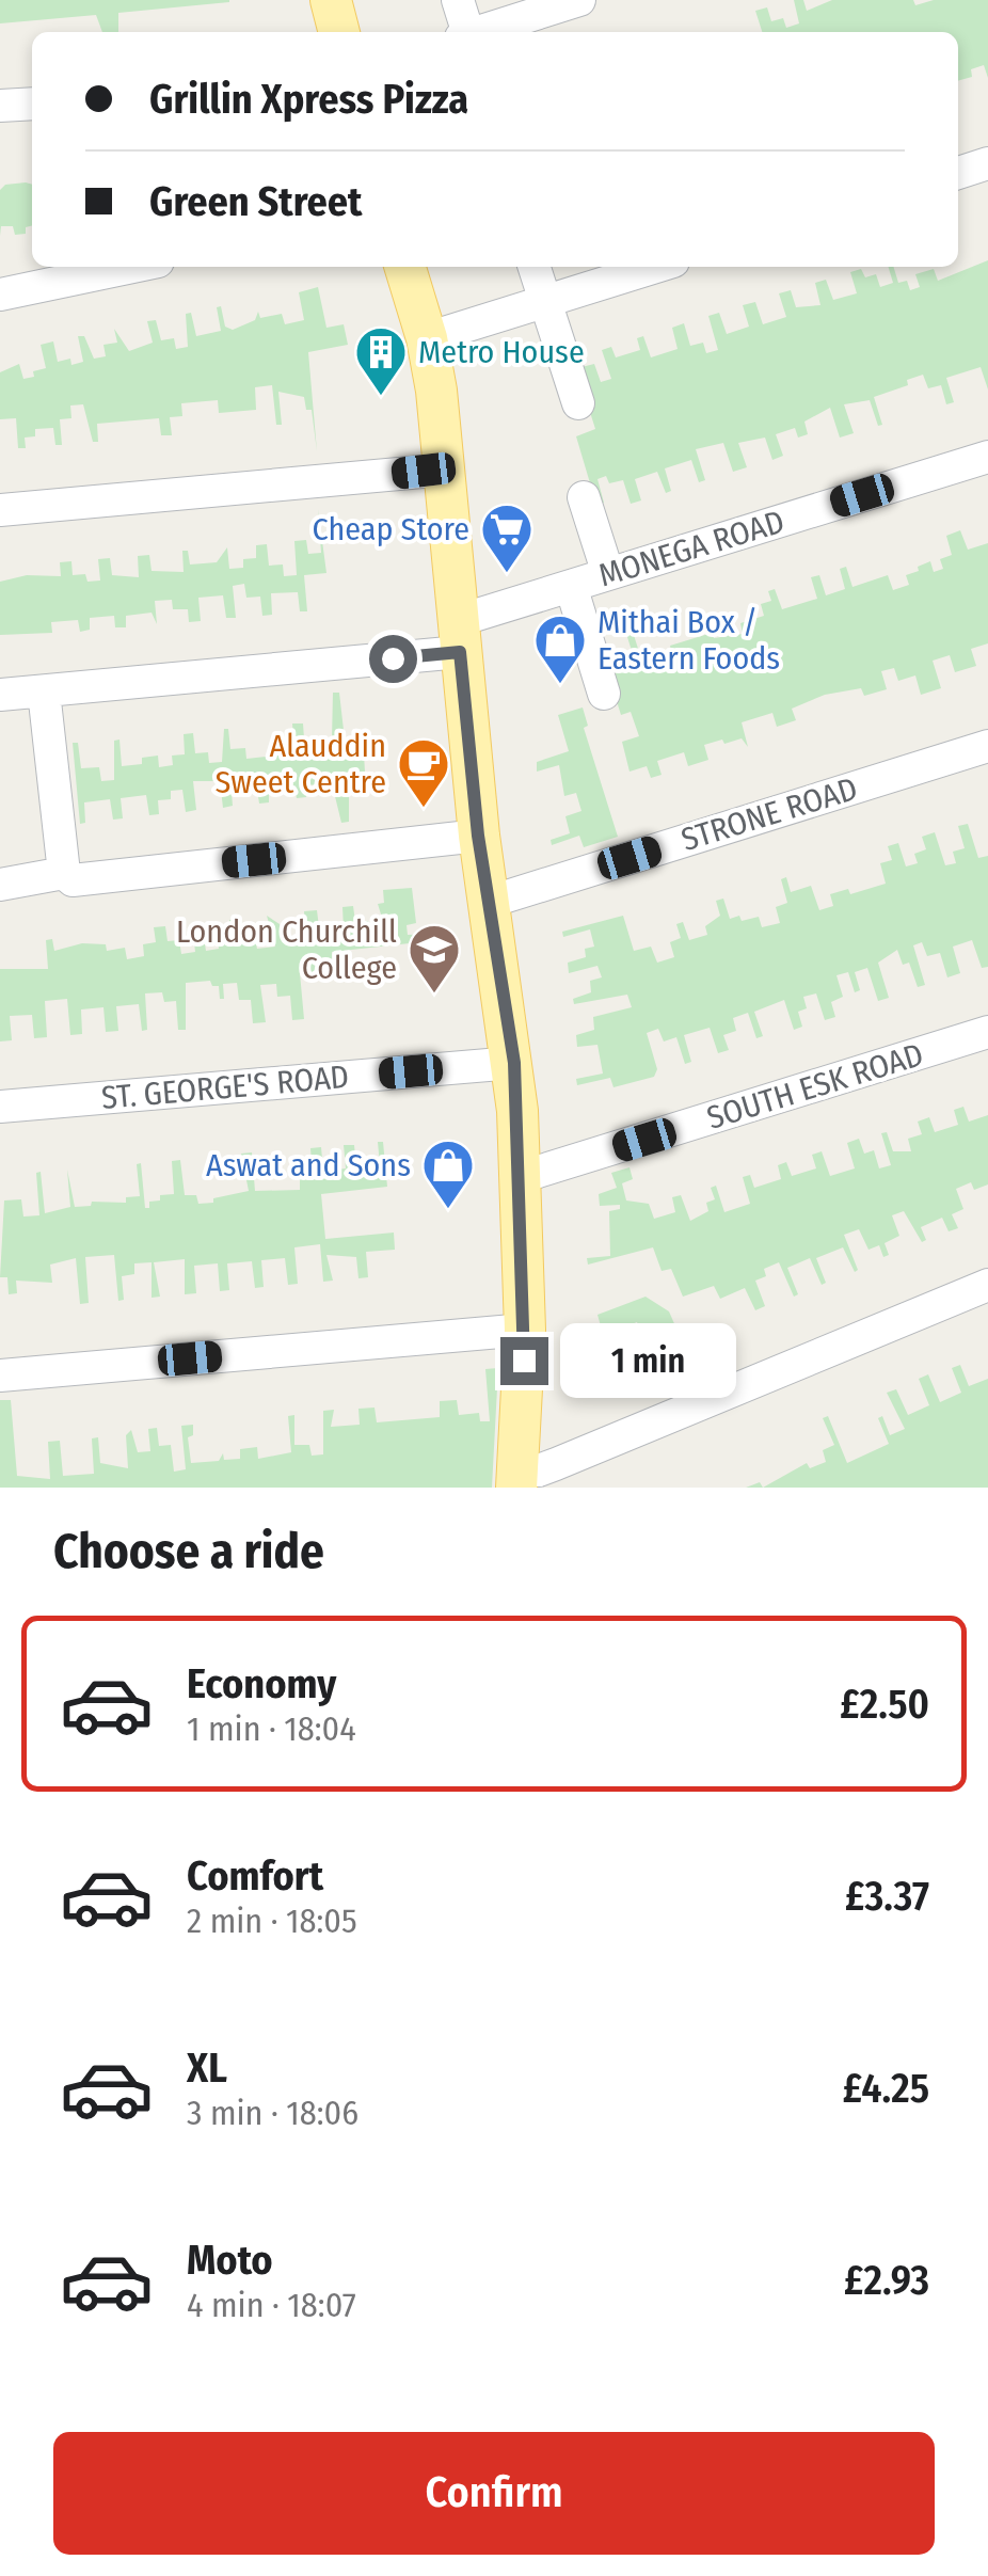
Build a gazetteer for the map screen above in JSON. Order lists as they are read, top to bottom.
{
  "streets": {
    "street": [
      "MONEGA ROAD",
      "STRONE ROAD",
      "SOUTH ESK ROAD",
      "ST. GEORGE'S ROAD"
    ]
  },
  "places": {
    "building": ["Metro House"],
    "supermarket": ["Cheap Store"],
    "shop": ["Mithai Box / Eastern Foods", "Aswat and Sons"],
    "cafe": ["Alauddin Sweet Centre"],
    "school or university": ["London Churchill College"]
  },
  "page": {
    "banner": ["Grillin Xpress Pizza", "Green Street"],
    "bubble": "1 min",
    "heading": "Choose a ride",
    "list": [
      {
        "name": "Economy",
        "note": "1 min · 18:04",
        "value": "£2.50"
      },
      {
        "name": "Comfort",
        "note": "2 min · 18:05",
        "value": "£3.37"
      },
      {
        "name": "XL",
        "note": "3 min · 18:06",
        "value": "£4.25"
      },
      {
        "name": "Moto",
        "note": "4 min · 18:07",
        "value": "£2.93"
      }
    ],
    "buttons": "Confirm"
  }
}
